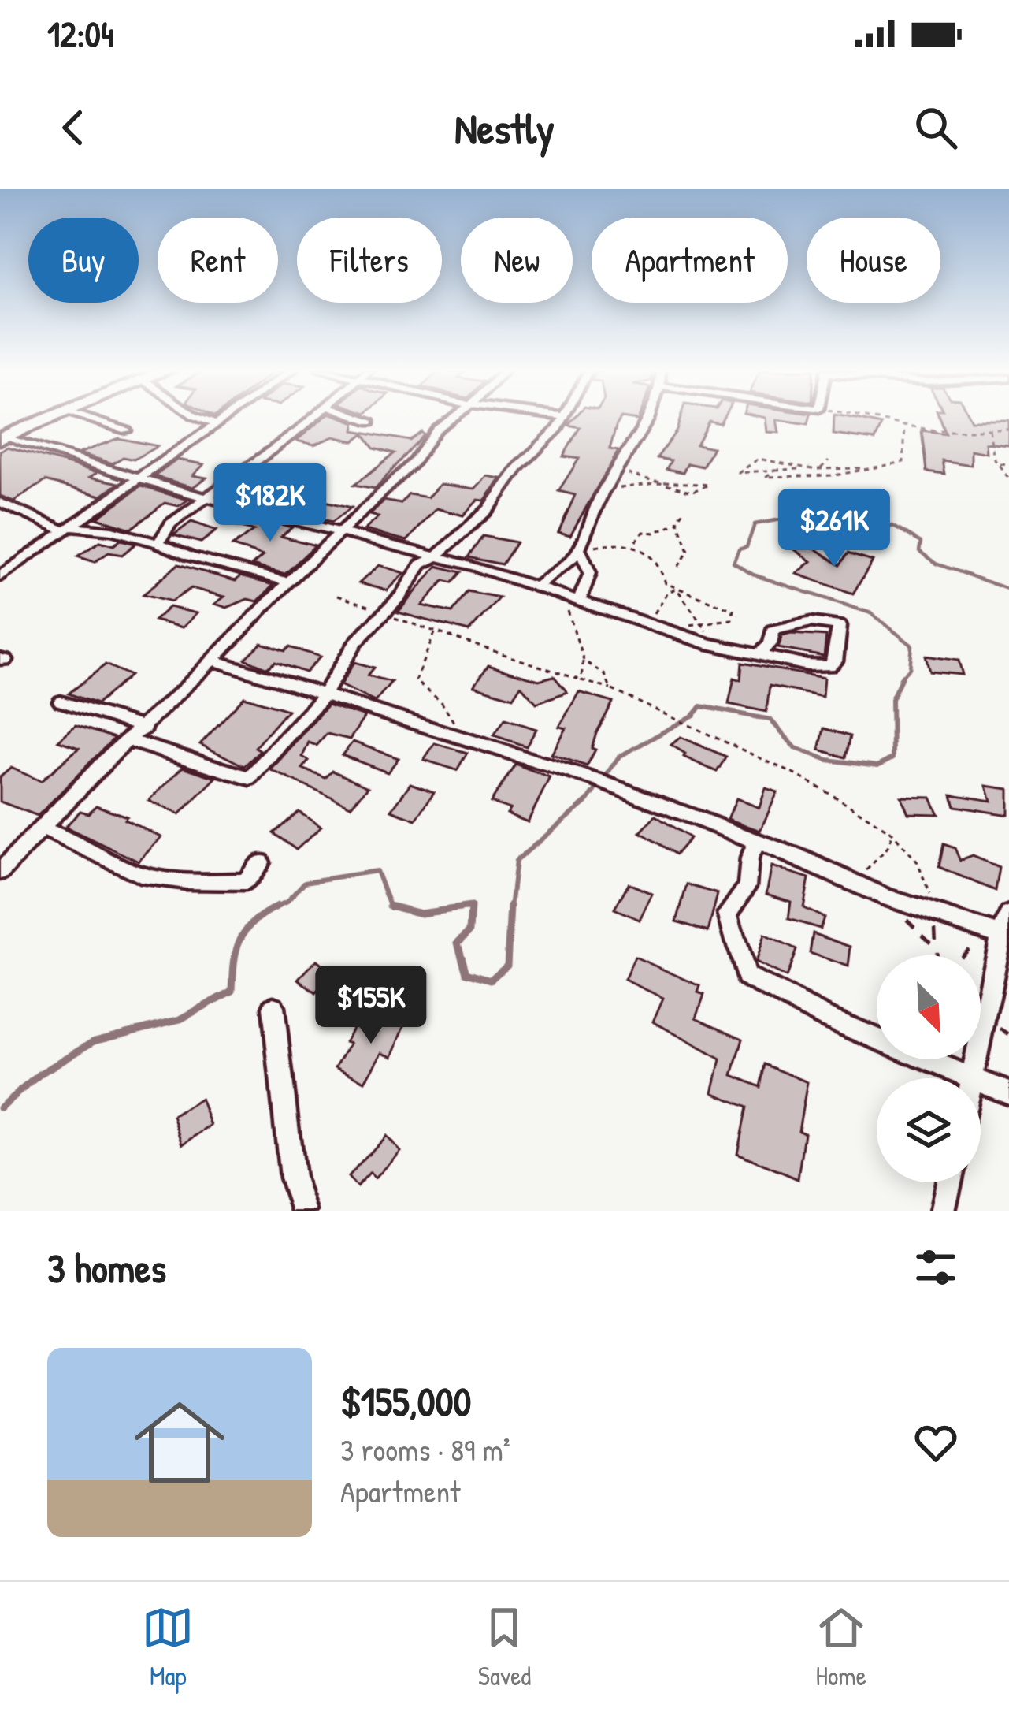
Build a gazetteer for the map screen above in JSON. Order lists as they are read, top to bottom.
{
  "north": "bottom right",
  "page": {
    "status": "12:04",
    "header": "Nestly",
    "chip": [
      "Buy",
      "Rent",
      "Filters",
      "New",
      "Apartment",
      "House"
    ],
    "price": ["$182K", "$261K", "$155K"],
    "heading": "3 homes",
    "list": [
      {
        "name": "$155,000",
        "note": "3 rooms · 89 m² · Apartment"
      }
    ],
    "tabs": ["Map", "Saved", "Home"]
  }
}
